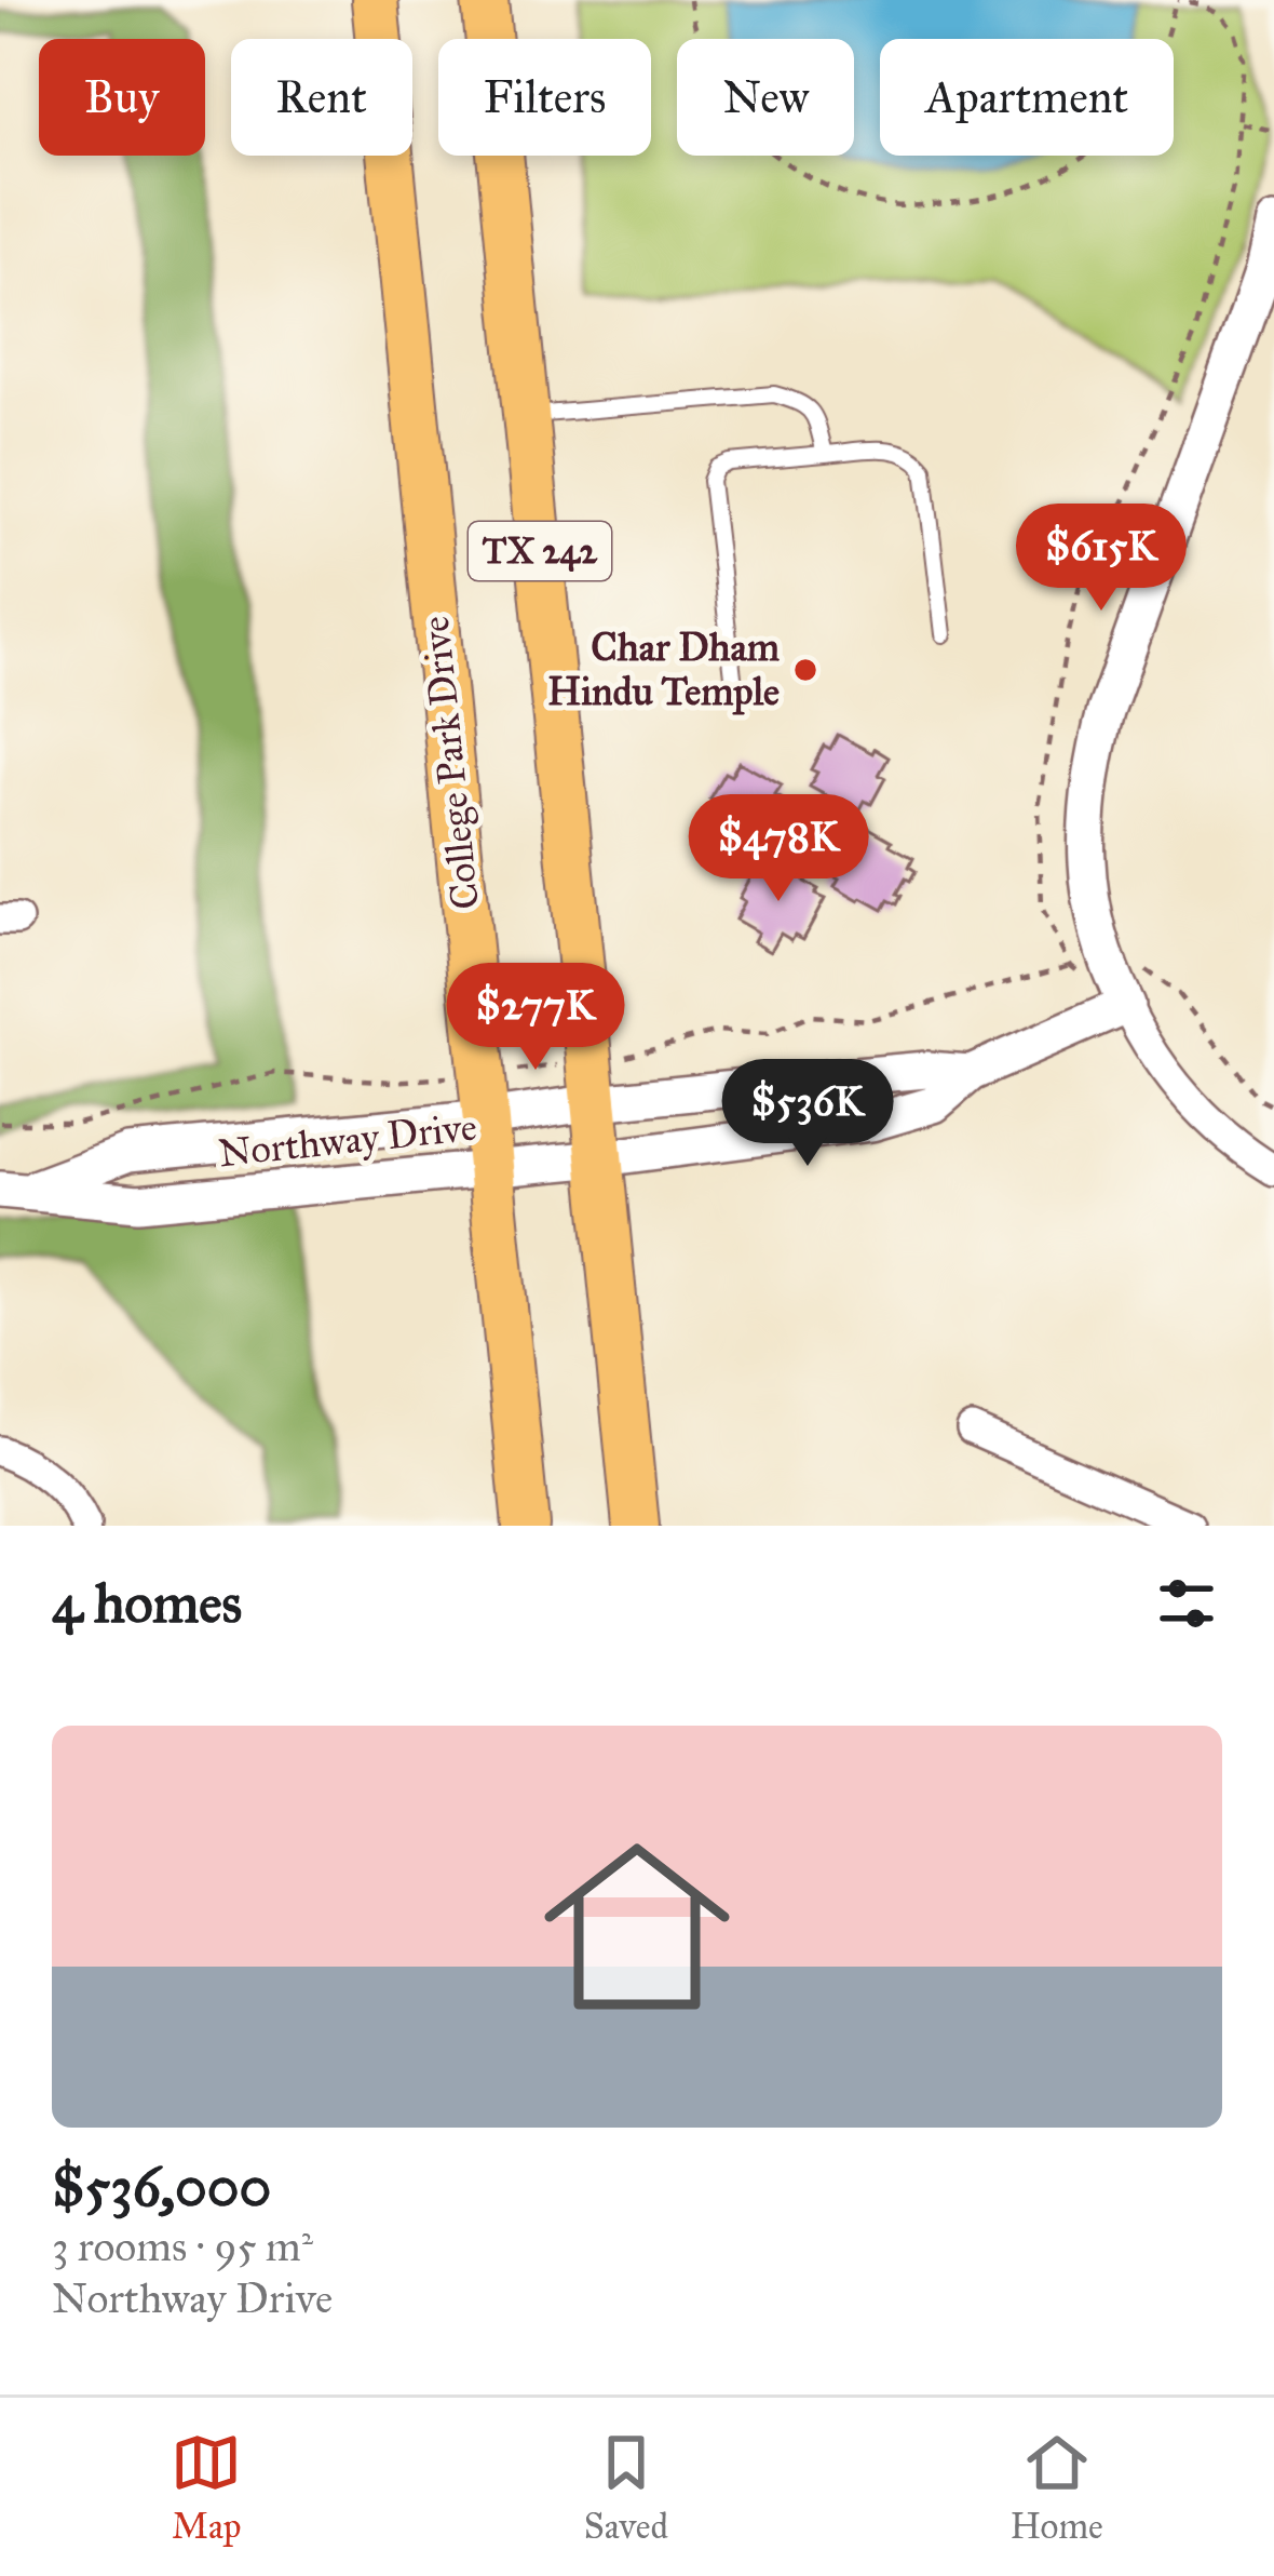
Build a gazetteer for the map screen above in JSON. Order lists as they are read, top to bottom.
{
  "streets": {
    "main road": ["TX 242", "College Park Drive"],
    "street": ["Northway Drive"]
  },
  "crossings": [
    ["TX 242", "Northway Drive"],
    ["College Park Drive", "Northway Drive"]
  ],
  "places": ["Char Dham Hindu Temple"],
  "page": {
    "chip": [
      "Buy",
      "Rent",
      "Filters",
      "New",
      "Apartment"
    ],
    "price": [
      "$615K",
      "$478K",
      "$277K",
      "$536K"
    ],
    "heading": "4 homes",
    "list": [
      {
        "name": "$536,000",
        "note": "3 rooms · 95 m² · Northway Drive"
      }
    ],
    "tabs": ["Map", "Saved", "Home"]
  }
}
